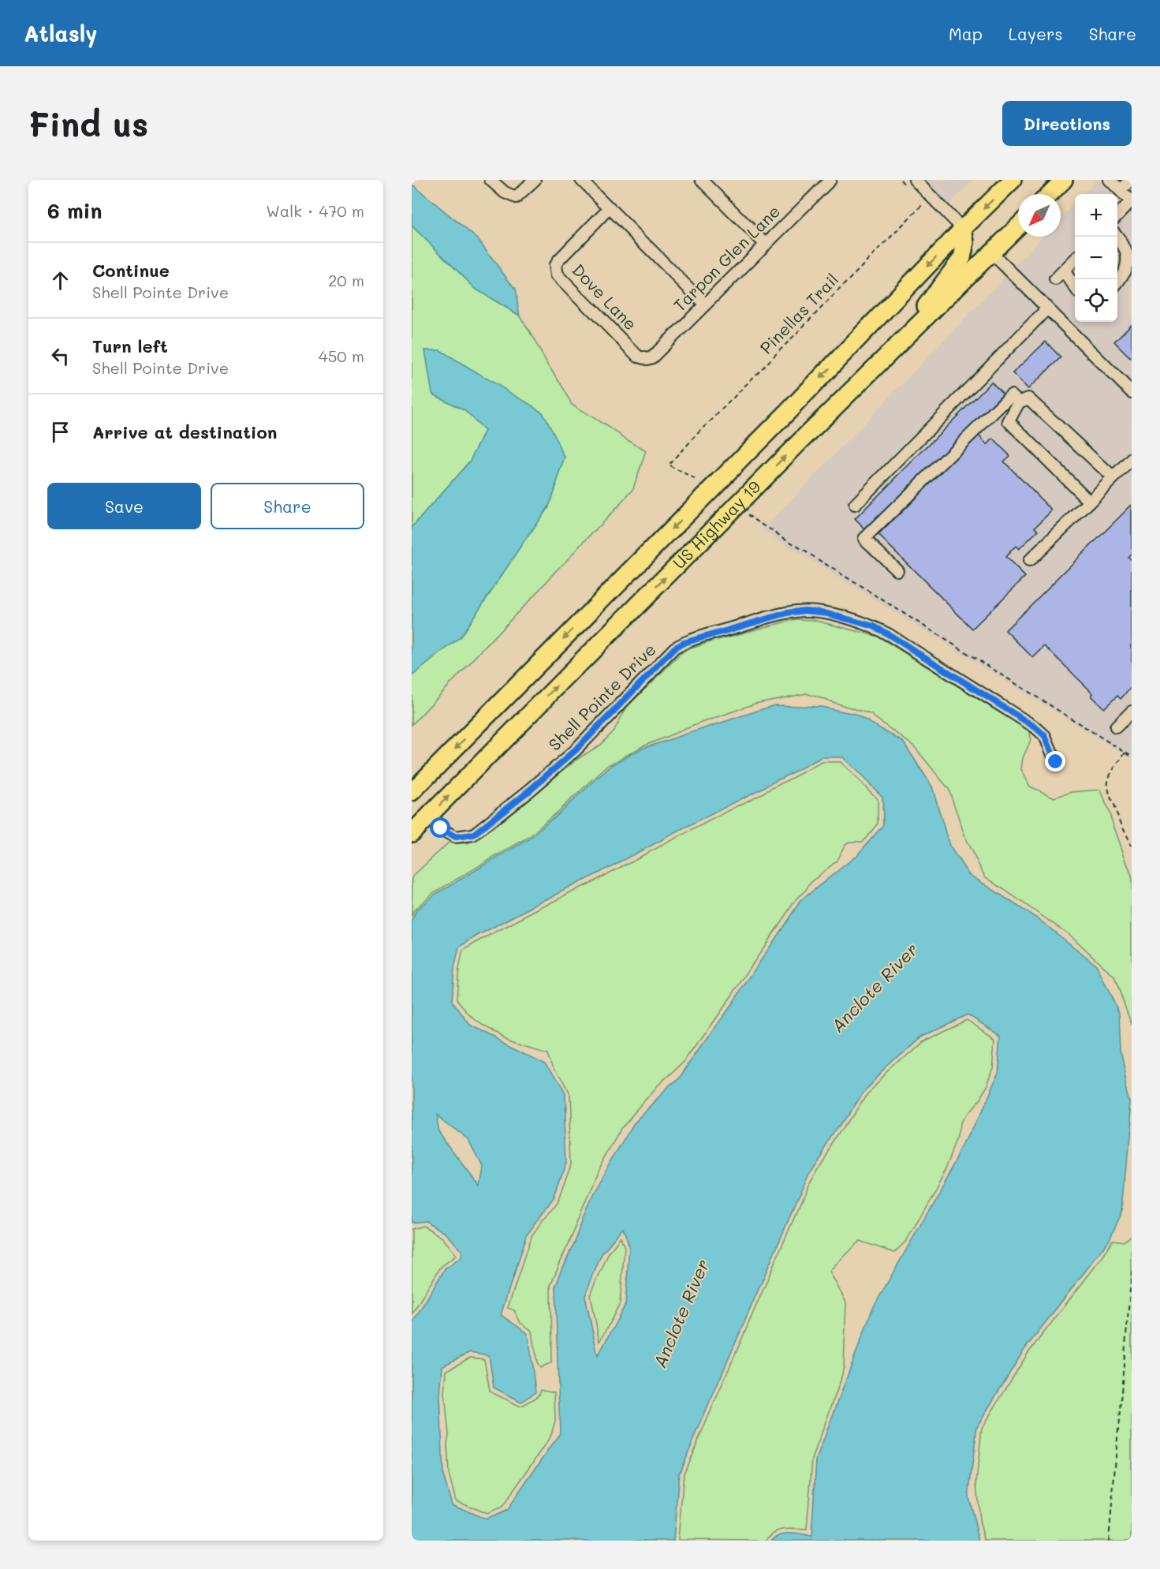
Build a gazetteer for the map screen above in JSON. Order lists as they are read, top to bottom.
{
  "streets": {
    "highway": ["US Highway 19"],
    "street": ["Tarpon Glen Lane", "Dove Lane", "Shell Pointe Drive"],
    "path": ["Pinellas Trail"]
  },
  "crossings": [
    ["Tarpon Glen Lane", "Dove Lane"],
    ["US Highway 19", "Shell Pointe Drive"]
  ],
  "water": ["Anclote River"],
  "north": "bottom left",
  "page": {
    "header": "Atlasly",
    "nav": ["Map", "Layers", "Share"],
    "buttons": [
      "Directions",
      ["Save", "Share"]
    ],
    "title": "Find us",
    "heading": ["6 min", "Walk · 470 m"],
    "map_buttons": ["+", "−"],
    "list": [
      ["Continue", "Shell Pointe Drive", "20 m"],
      ["Turn left", "Shell Pointe Drive", "450 m"],
      "Arrive at destination"
    ]
  }
}
